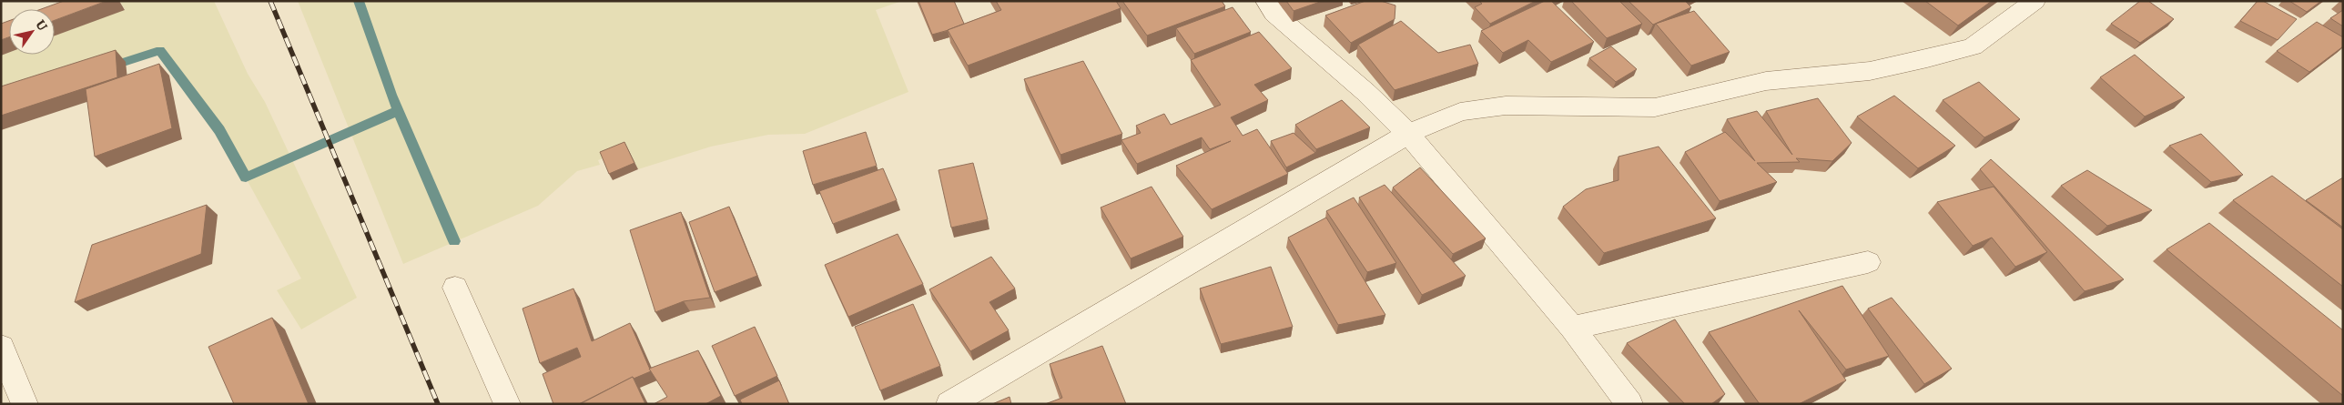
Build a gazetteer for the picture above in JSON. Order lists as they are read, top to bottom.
{
  "north": "top right"
}
